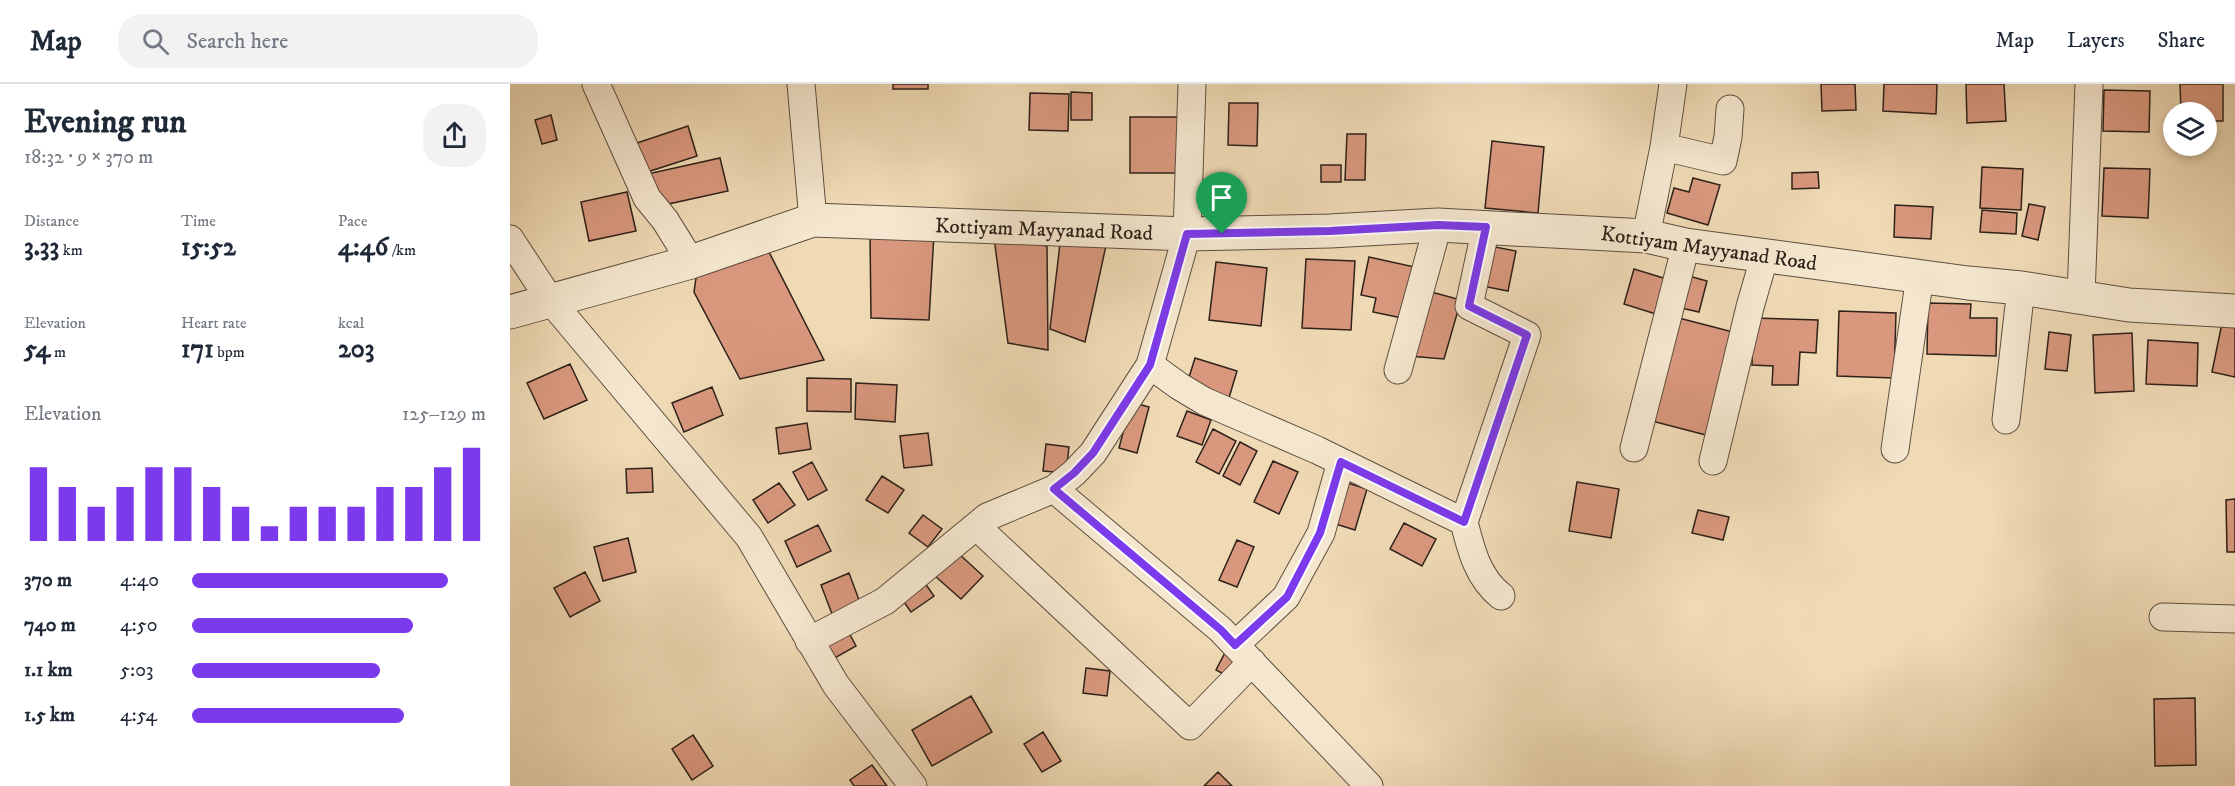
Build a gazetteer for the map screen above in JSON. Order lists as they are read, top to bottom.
{
  "streets": {
    "street": ["Kottiyam Mayyanad Road"]
  },
  "page": {
    "header": "Map",
    "search": "Search here",
    "nav": ["Map", "Layers", "Share"],
    "heading": ["Evening run", "18:32 · 9 × 370 m"],
    "stats": [
      ["Distance", "3.33 km"],
      ["Time", "15:52"],
      ["Pace", "4:46 /km"],
      ["Elevation", "54 m"],
      ["Heart rate", "171 bpm"],
      ["kcal", "203"]
    ],
    "chart": ["Elevation", "125–129 m"],
    "list": [
      {
        "name": "370 m",
        "note": "4:40"
      },
      {
        "name": "740 m",
        "note": "4:50"
      },
      {
        "name": "1.1 km",
        "note": "5:03"
      },
      {
        "name": "1.5 km",
        "note": "4:54"
      }
    ]
  }
}
